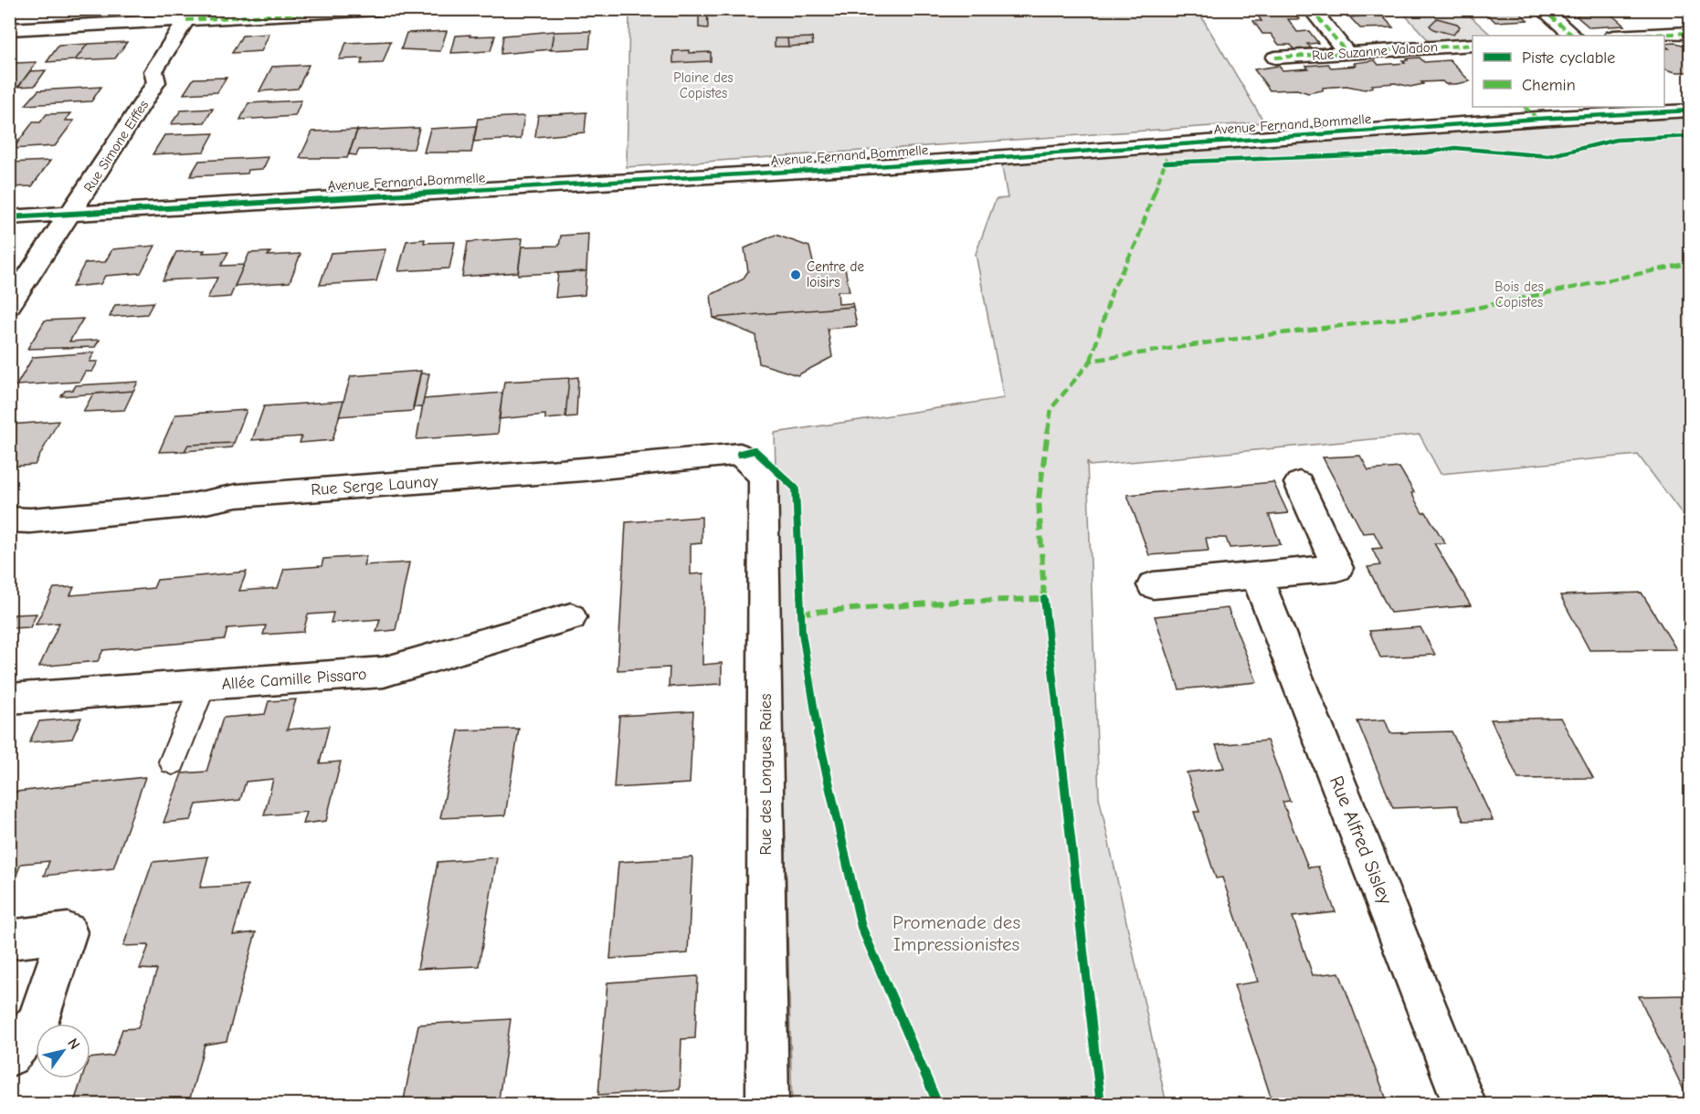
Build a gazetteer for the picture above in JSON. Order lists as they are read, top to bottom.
{
  "streets": {
    "street": [
      "Rue Suzanne Valadon",
      "Avenue Fernand Bommelle",
      "Rue Simone Eiffes",
      "Rue Serge Launay",
      "Allée Camille Pissaro",
      "Rue des Longues Raies",
      "Rue Alfred Sisley"
    ]
  },
  "crossings": [
    ["Avenue Fernand Bommelle", "Rue Simone Eiffes"],
    ["Rue Serge Launay", "Rue des Longues Raies"]
  ],
  "parks": ["Plaine des Copistes", "Bois des Copistes", "Promenade des Impressionistes"],
  "places": ["Centre de loisirs"],
  "legend": ["Piste cyclable", "Chemin"],
  "north": "top right"
}
